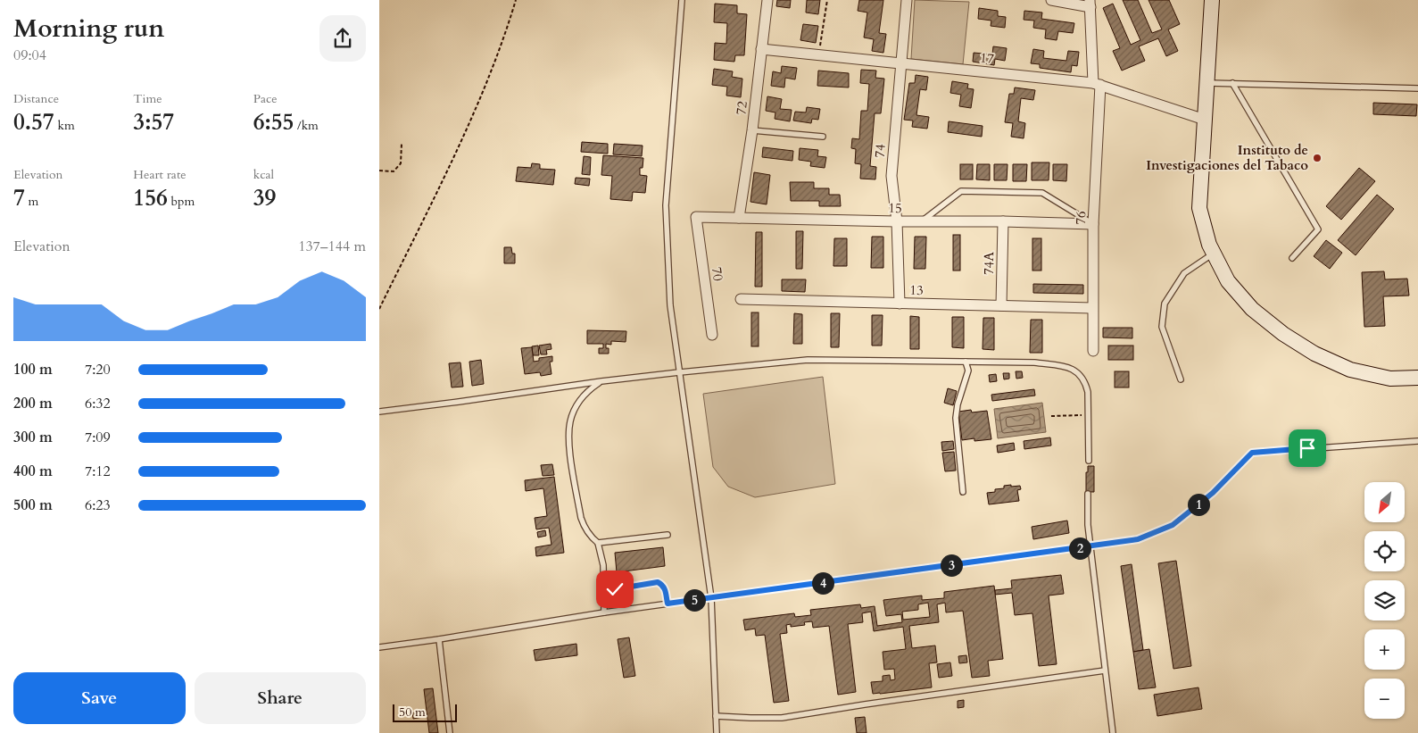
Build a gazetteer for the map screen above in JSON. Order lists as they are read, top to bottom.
{
  "streets": {
    "street": [
      "17",
      "72",
      "74",
      "15",
      "76",
      "74A",
      "70",
      "13"
    ]
  },
  "crossings": [
    ["17", "72"],
    ["17", "74"],
    ["17", "76"],
    ["72", "15"],
    ["74", "15"],
    ["74", "13"],
    ["15", "76"],
    ["15", "74A"],
    ["15", "70"],
    ["76", "13"],
    ["74A", "13"]
  ],
  "places": ["Instituto de Investigaciones del Tabaco"],
  "scale_bar": "50 m",
  "north": "bottom left",
  "page": {
    "heading": ["Morning run", "09:04"],
    "stats": [
      ["Distance", "0.57 km"],
      ["Time", "3:57"],
      ["Pace", "6:55 /km"],
      ["Elevation", "7 m"],
      ["Heart rate", "156 bpm"],
      ["kcal", "39"]
    ],
    "chart": ["Elevation", "137–144 m"],
    "list": [
      {
        "name": "100 m",
        "note": "7:20"
      },
      {
        "name": "200 m",
        "note": "6:32"
      },
      {
        "name": "300 m",
        "note": "7:09"
      },
      {
        "name": "400 m",
        "note": "7:12"
      },
      {
        "name": "500 m",
        "note": "6:23"
      }
    ],
    "map_buttons": ["+", "−"],
    "pins": [
      "1",
      "2",
      "3",
      "4",
      "5"
    ],
    "buttons": ["Save", "Share"],
    "scale": "50 m"
  }
}
